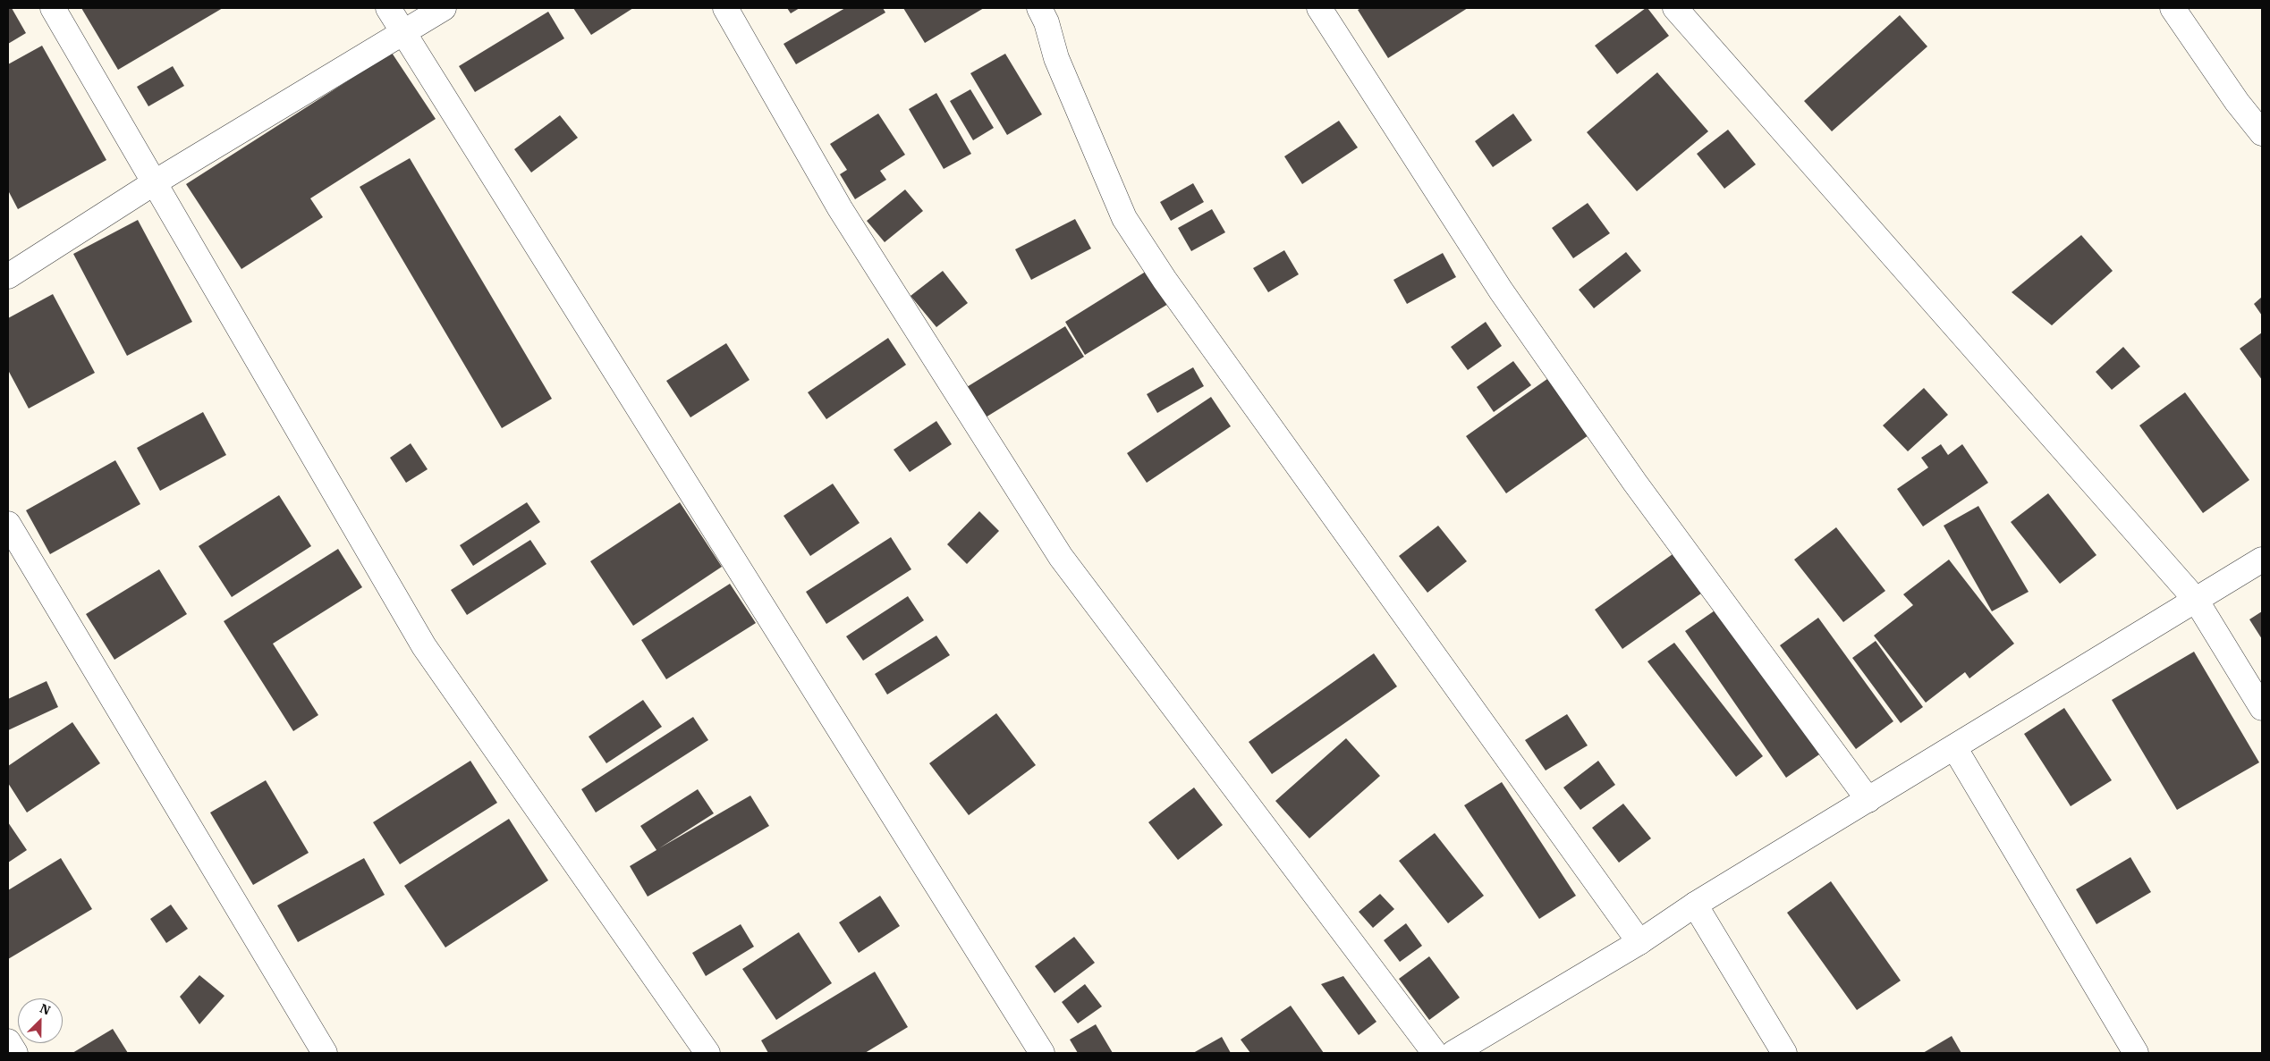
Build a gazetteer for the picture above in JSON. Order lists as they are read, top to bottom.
{
  "north": "top right"
}
